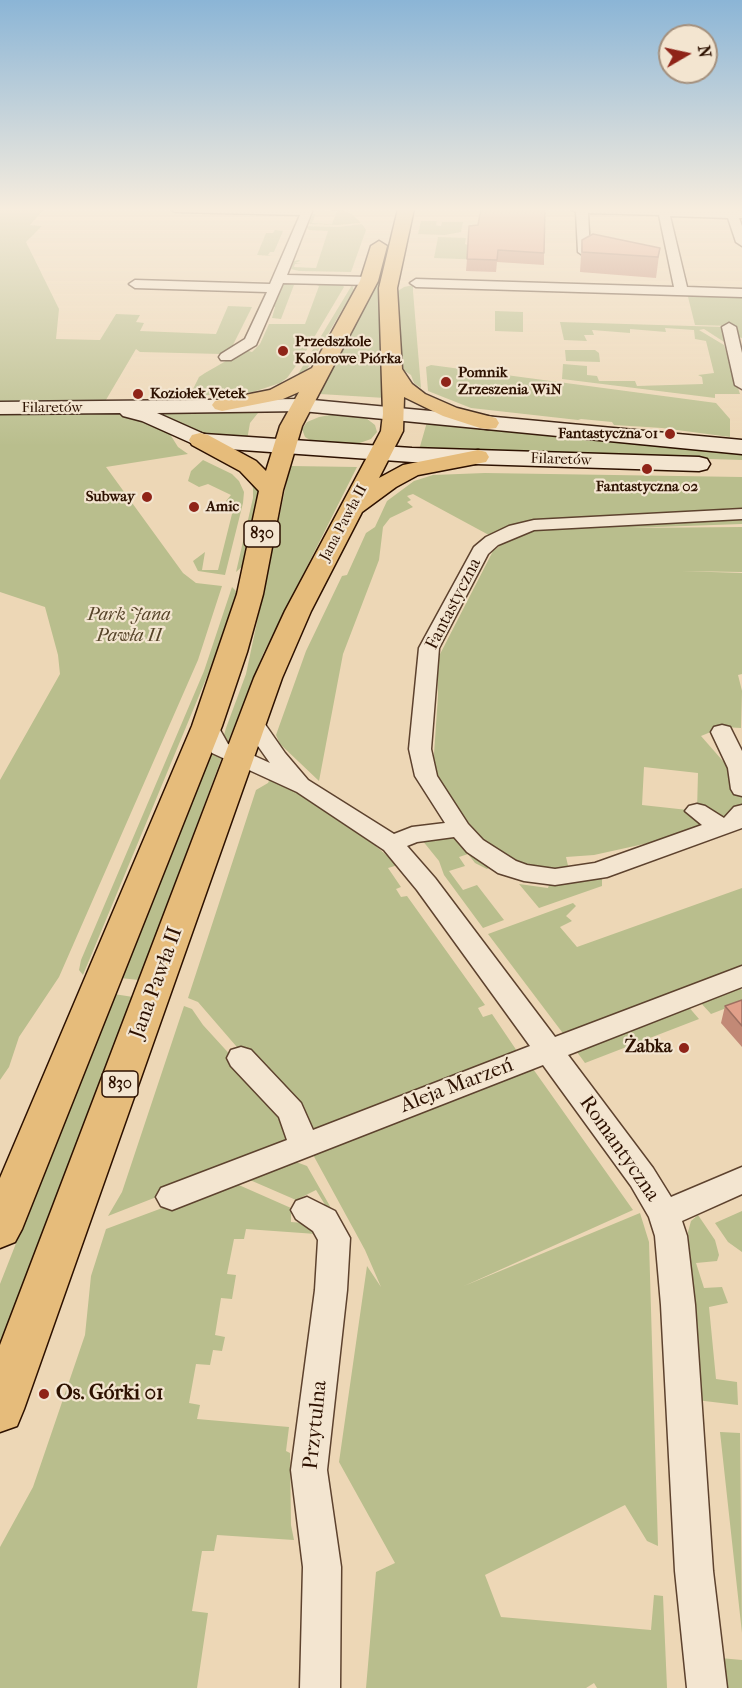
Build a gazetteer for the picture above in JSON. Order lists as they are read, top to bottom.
{
  "streets": {
    "main road": ["Filaretów", "Jana Pawła II", "830"],
    "street": [
      "Fantastyczna",
      "Aleja Marzeń",
      "Romantyczna",
      "Przytulna"
    ]
  },
  "crossings": [
    ["Filaretów", "Jana Pawła II"],
    ["Filaretów", "830"],
    ["Jana Pawła II", "830"],
    ["Jana Pawła II", "Romantyczna"],
    ["Aleja Marzeń", "Romantyczna"]
  ],
  "parks": ["Park Jana Pawła II"],
  "places": [
    "Przedszkole Kolorowe Piórka",
    "Pomnik Zrzeszenia WiN",
    "Koziołek Vetek",
    "Fantastyczna 01",
    "Fantastyczna 02",
    "Subway",
    "Amic",
    "Żabka",
    "Os. Górki 01"
  ],
  "north": "right"
}
